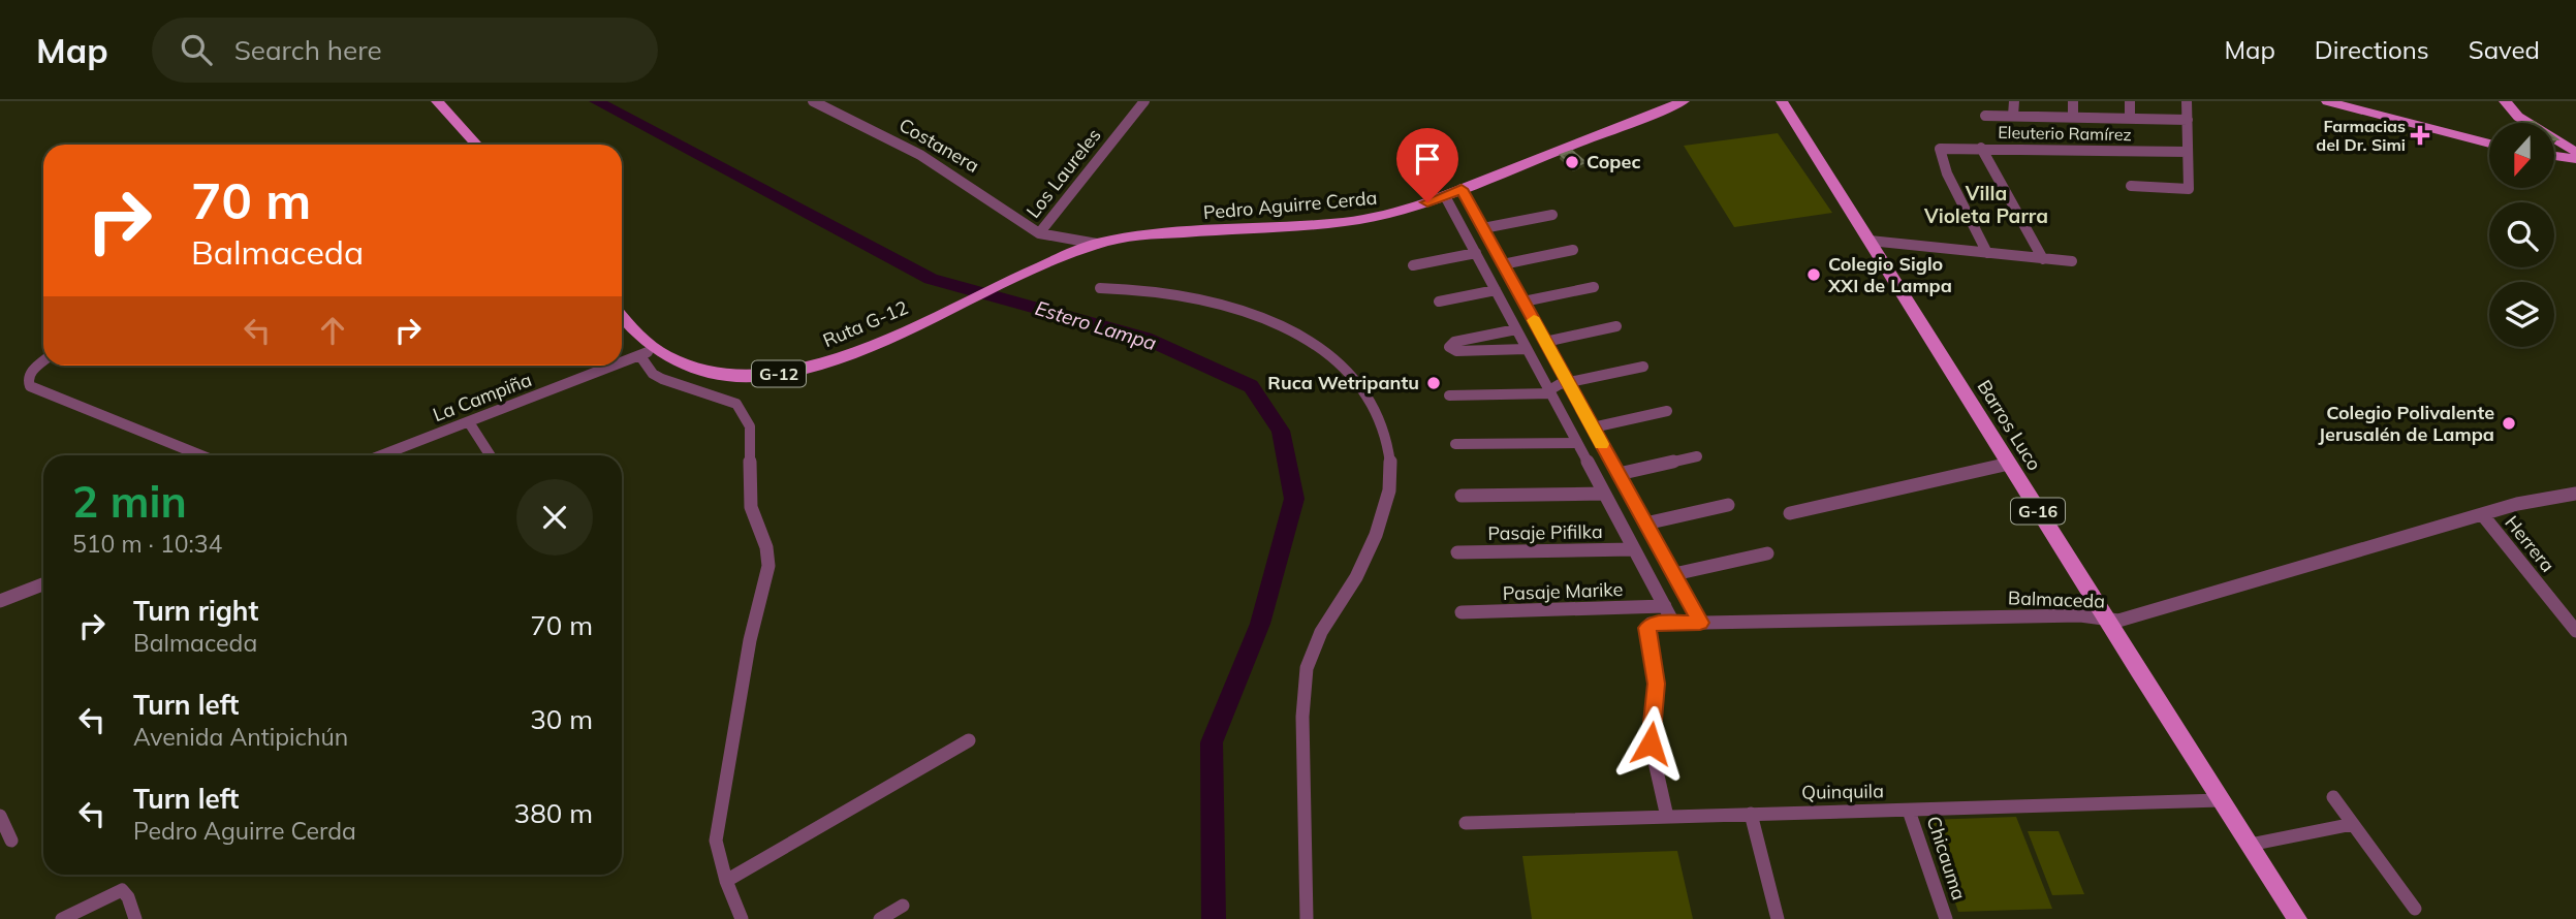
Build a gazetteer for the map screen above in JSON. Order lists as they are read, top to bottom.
{
  "streets": {
    "main road": [
      "Pedro Aguirre Cerda",
      "Ruta G-12",
      "G-12",
      "Barros Luco",
      "G-16"
    ],
    "street": [
      "Eleuterio Ramírez",
      "Costanera",
      "Los Laureles",
      "La Campiña",
      "Pasaje Pifilka",
      "Herrera",
      "Pasaje Marike",
      "Balmaceda",
      "Quinquila",
      "Chicauma"
    ]
  },
  "crossings": [
    ["Costanera", "Los Laureles"],
    ["Pedro Aguirre Cerda", "Ruta G-12"],
    ["Ruta G-12", "La Campiña"],
    ["Barros Luco", "Balmaceda"],
    ["Barros Luco", "Quinquila"],
    ["Herrera", "Balmaceda"],
    ["Balmaceda", "Quinquila"],
    ["Quinquila", "Chicauma"]
  ],
  "districts": ["Villa Violeta Parra"],
  "water": ["Estero Lampa"],
  "places": {
    "health": ["Farmacias del Dr. Simi"],
    "other": [
      "Copec",
      "Colegio Siglo XXI de Lampa",
      "Ruca Wetripantu",
      "Colegio Polivalente Jerusalén de Lampa"
    ]
  },
  "north": "bottom",
  "page": {
    "header": "Map",
    "search": "Search here",
    "nav": ["Map", "Directions", "Saved"],
    "turn": ["70 m", "Balmaceda"],
    "heading": ["2 min", "510 m · 10:34"],
    "list": [
      {
        "name": "Turn right",
        "note": "Balmaceda",
        "value": "70 m"
      },
      {
        "name": "Turn left",
        "note": "Avenida Antipichún",
        "value": "30 m"
      },
      {
        "name": "Turn left",
        "note": "Pedro Aguirre Cerda",
        "value": "380 m"
      }
    ]
  }
}
